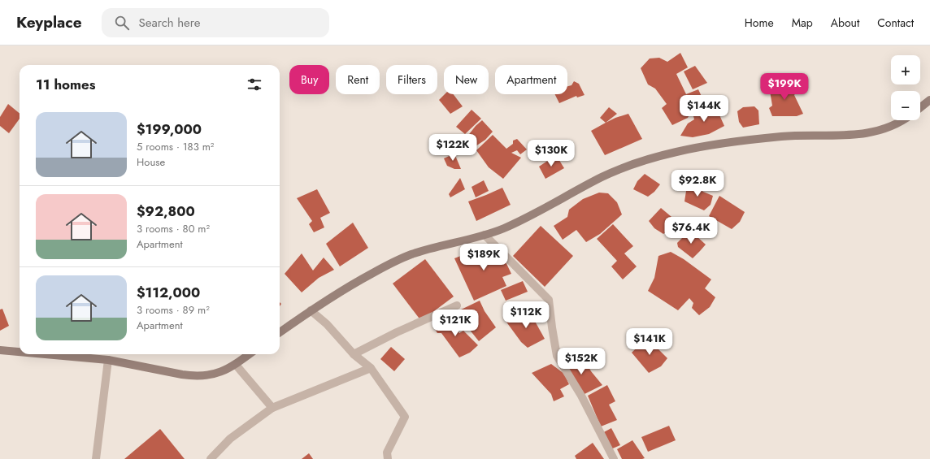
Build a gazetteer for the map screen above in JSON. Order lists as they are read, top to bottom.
{
  "page": {
    "header": "Keyplace",
    "search": "Search here",
    "nav": [
      "Home",
      "Map",
      "About",
      "Contact"
    ],
    "map_buttons": ["+", "−"],
    "chip": [
      "Buy",
      "Rent",
      "Filters",
      "New",
      "Apartment"
    ],
    "heading": "11 homes",
    "price": [
      "$199K",
      "$144K",
      "$122K",
      "$130K",
      "$92.8K",
      "$76.4K",
      "$189K",
      "$112K",
      "$121K",
      "$141K",
      "$152K"
    ],
    "list": [
      {
        "name": "$199,000",
        "note": "5 rooms · 183 m² · House"
      },
      {
        "name": "$92,800",
        "note": "3 rooms · 80 m² · Apartment"
      },
      {
        "name": "$112,000",
        "note": "3 rooms · 89 m² · Apartment"
      }
    ]
  }
}
